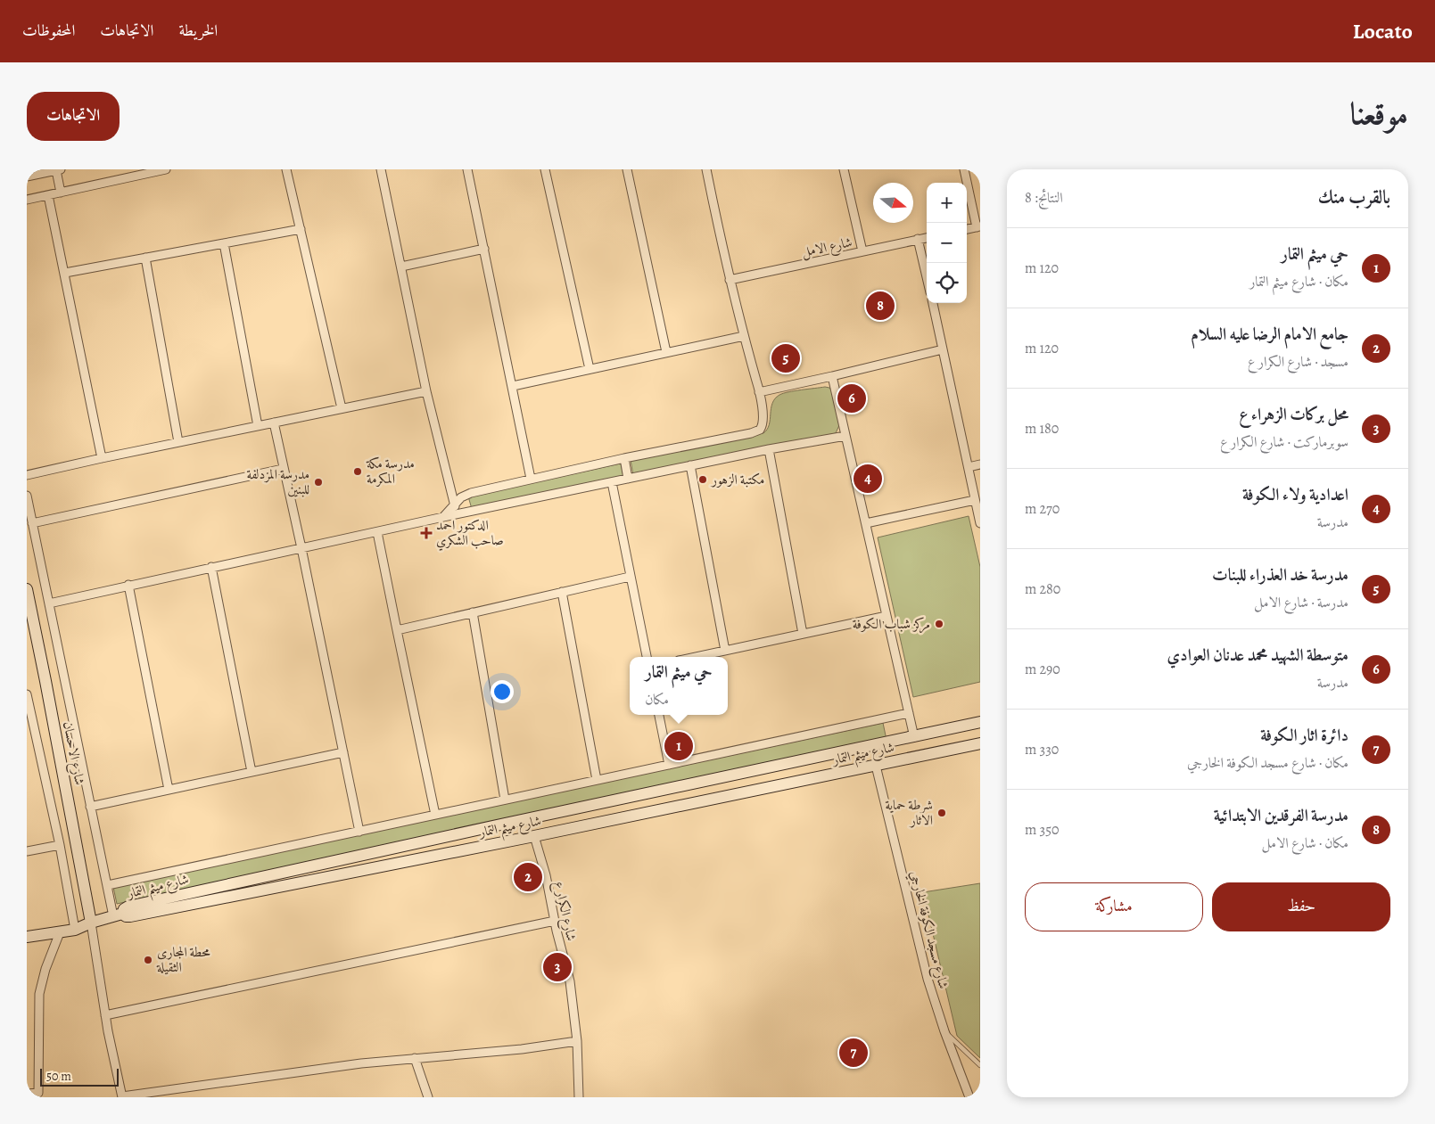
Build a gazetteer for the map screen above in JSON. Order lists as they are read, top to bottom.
{
  "streets": {
    "street": [
      "شارع الامل",
      "شارع الاحسان",
      "شارع ميثم التمار",
      "شارع الكرار ع",
      "شارع مسجد الكوفة الخارجي"
    ]
  },
  "crossings": [
    ["شارع ميثم التمار", "شارع الكرار ع"],
    ["شارع ميثم التمار", "شارع مسجد الكوفة الخارجي"]
  ],
  "places": {
    "other": [
      "مدرسة مكة المكرمة",
      "مكتبة الزهور",
      "مدرسة المزدلفة للبنين",
      "مركز شباب الكوفة",
      "شرطة حماية الاثار",
      "محطة المجاري الثقيلة"
    ],
    "health": ["الدكتور احمد صاحب الشكري"]
  },
  "scale_bar": "50 m",
  "north": "right",
  "page": {
    "header": "Locato",
    "nav": ["الخريطة", "الاتجاهات", "المحفوظات"],
    "title": "موقعنا",
    "buttons": [
      "الاتجاهات",
      ["حفظ", "مشاركة"]
    ],
    "heading": ["بالقرب منك", "النتائج: 8"],
    "map_buttons": ["+", "−"],
    "list": [
      {
        "mark": "1",
        "name": "حي ميثم التمار",
        "note": "مكان · شارع ميثم التمار",
        "value": "120 m"
      },
      {
        "mark": "2",
        "name": "جامع الامام الرضا عليه السلام",
        "note": "مسجد · شارع الكرار ع",
        "value": "120 m"
      },
      {
        "mark": "3",
        "name": "محل بركات الزهراء ع",
        "note": "سوبرماركت · شارع الكرار ع",
        "value": "180 m"
      },
      {
        "mark": "4",
        "name": "اعدادية ولاء الكوفة",
        "note": "مدرسة",
        "value": "270 m"
      },
      {
        "mark": "5",
        "name": "مدرسة خد العذراء للبنات",
        "note": "مدرسة · شارع الامل",
        "value": "280 m"
      },
      {
        "mark": "6",
        "name": "متوسطة الشهيد محمد عدنان العوادي",
        "note": "مدرسة",
        "value": "290 m"
      },
      {
        "mark": "7",
        "name": "دائرة اثار الكوفة",
        "note": "مكان · شارع مسجد الكوفة الخارجي",
        "value": "330 m"
      },
      {
        "mark": "8",
        "name": "مدرسة الفرقدين الابتدائية",
        "note": "مكان · شارع الامل",
        "value": "350 m"
      }
    ],
    "pins": [
      "8",
      "5",
      "6",
      "4",
      "1",
      "2",
      "3",
      "7"
    ],
    "popup": ["حي ميثم التمار", "مكان"],
    "scale": "50 m"
  }
}
